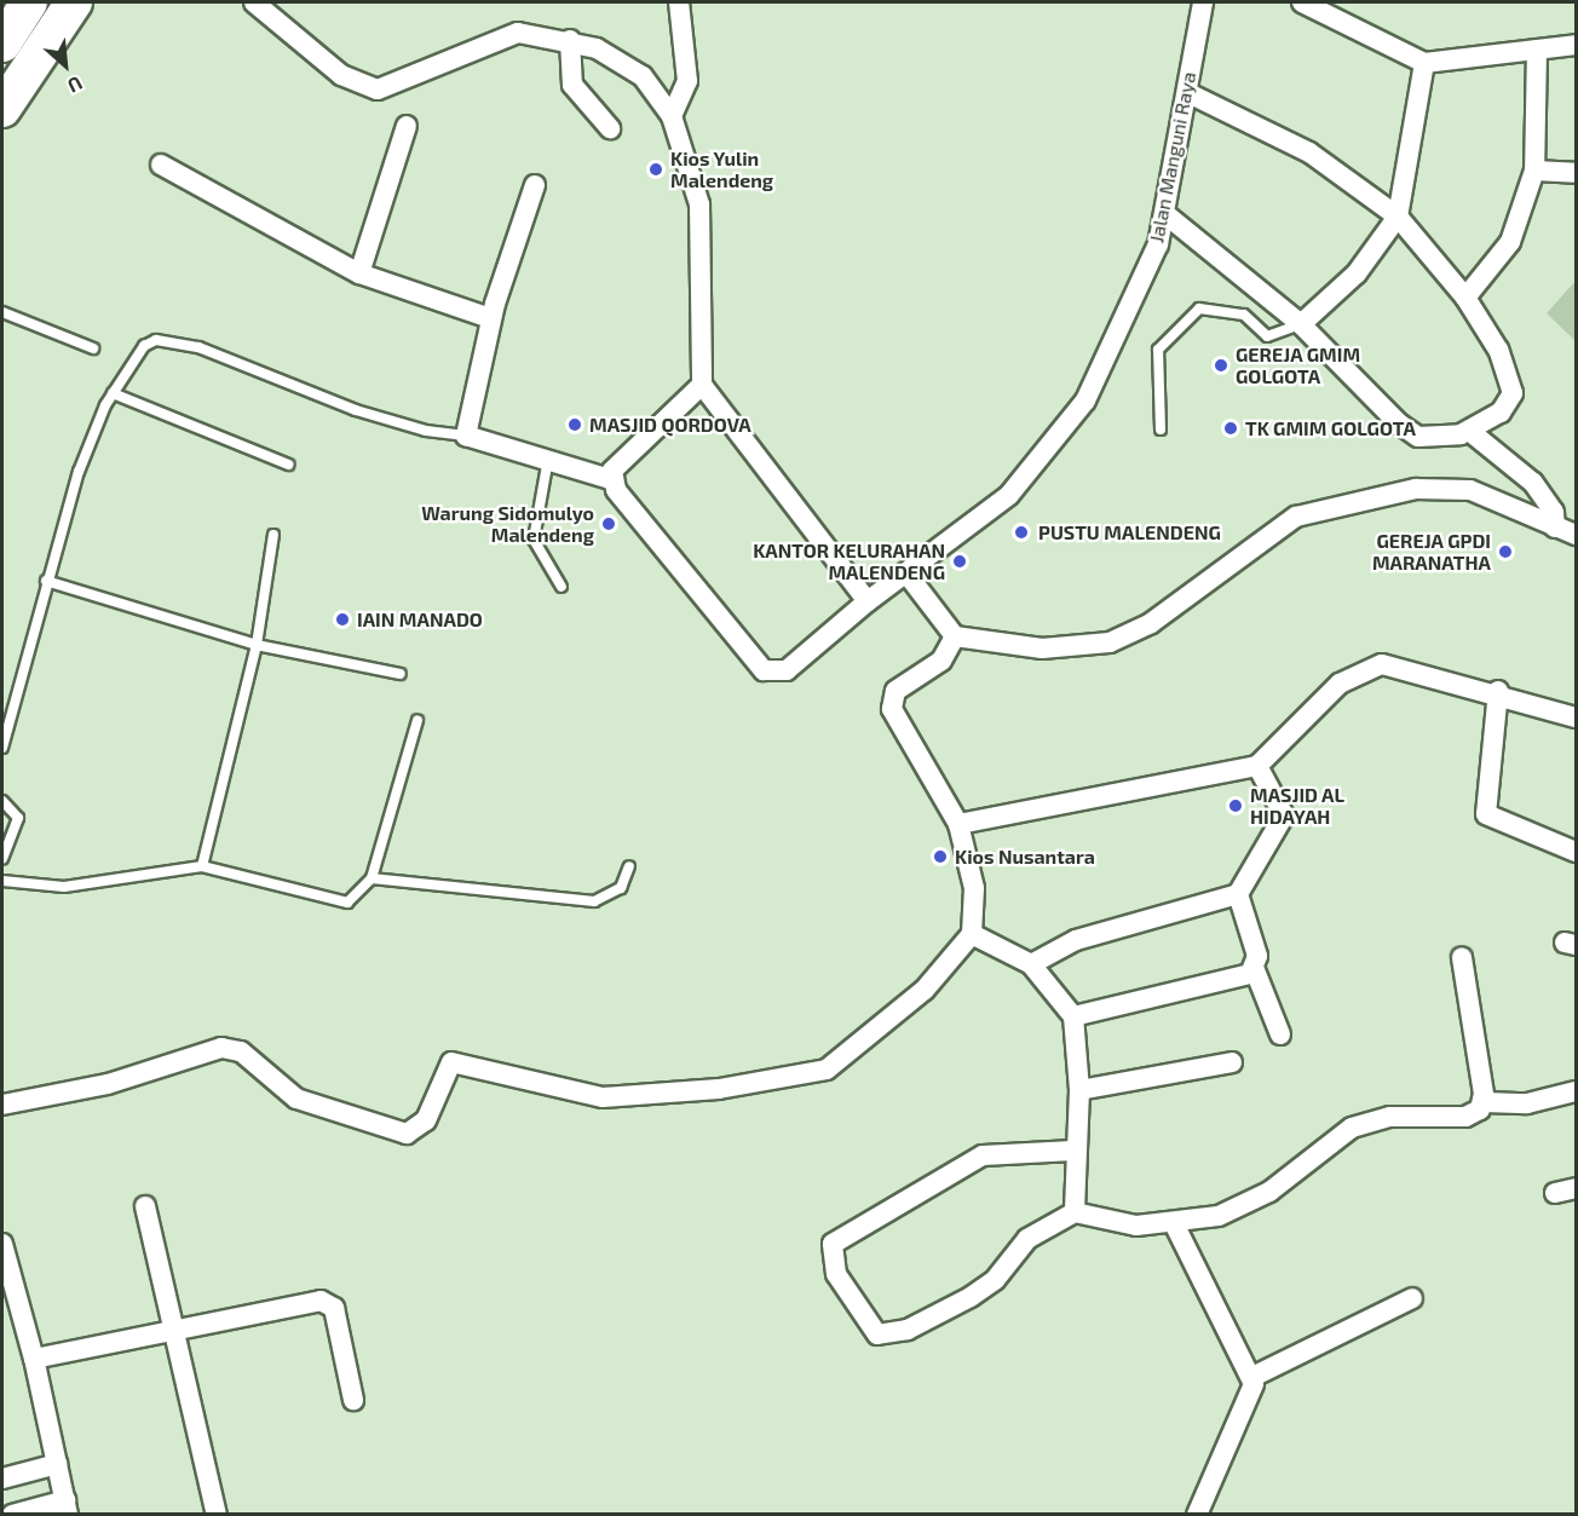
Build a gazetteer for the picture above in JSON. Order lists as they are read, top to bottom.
{
  "streets": {
    "street": ["Jalan Manguni Raya"]
  },
  "places": [
    "Kios Yulin Malendeng",
    "GEREJA GMIM GOLGOTA",
    "MASJID QORDOVA",
    "TK GMIM GOLGOTA",
    "Warung Sidomulyo Malendeng",
    "PUSTU MALENDENG",
    "GEREJA GPDI MARANATHA",
    "KANTOR KELURAHAN MALENDENG",
    "IAIN MANADO",
    "MASJID AL HIDAYAH",
    "Kios Nusantara"
  ],
  "north": "bottom right"
}
